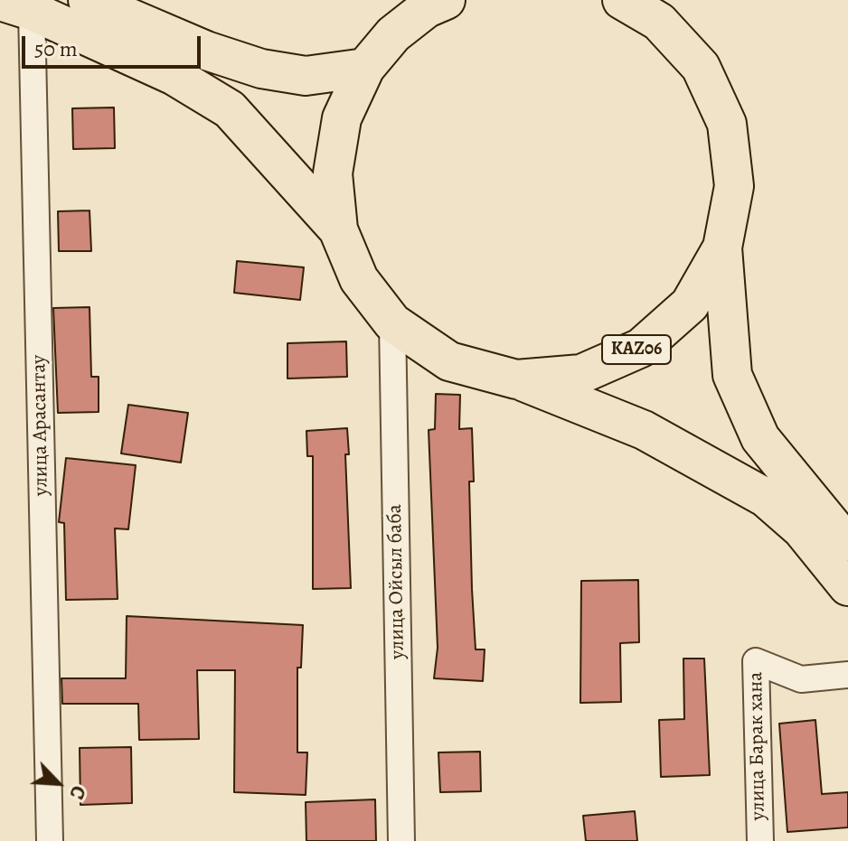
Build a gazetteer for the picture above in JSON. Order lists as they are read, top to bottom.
{
  "streets": {
    "highway": ["KАZ06"],
    "street": ["улица Арасантау", "улица Ойсыл баба", "улица Барак хана"]
  },
  "crossings": [
    ["KАZ06", "улица Арасантау"],
    ["KАZ06", "улица Ойсыл баба"]
  ],
  "scale_bar": "50 m",
  "north": "bottom right"
}
